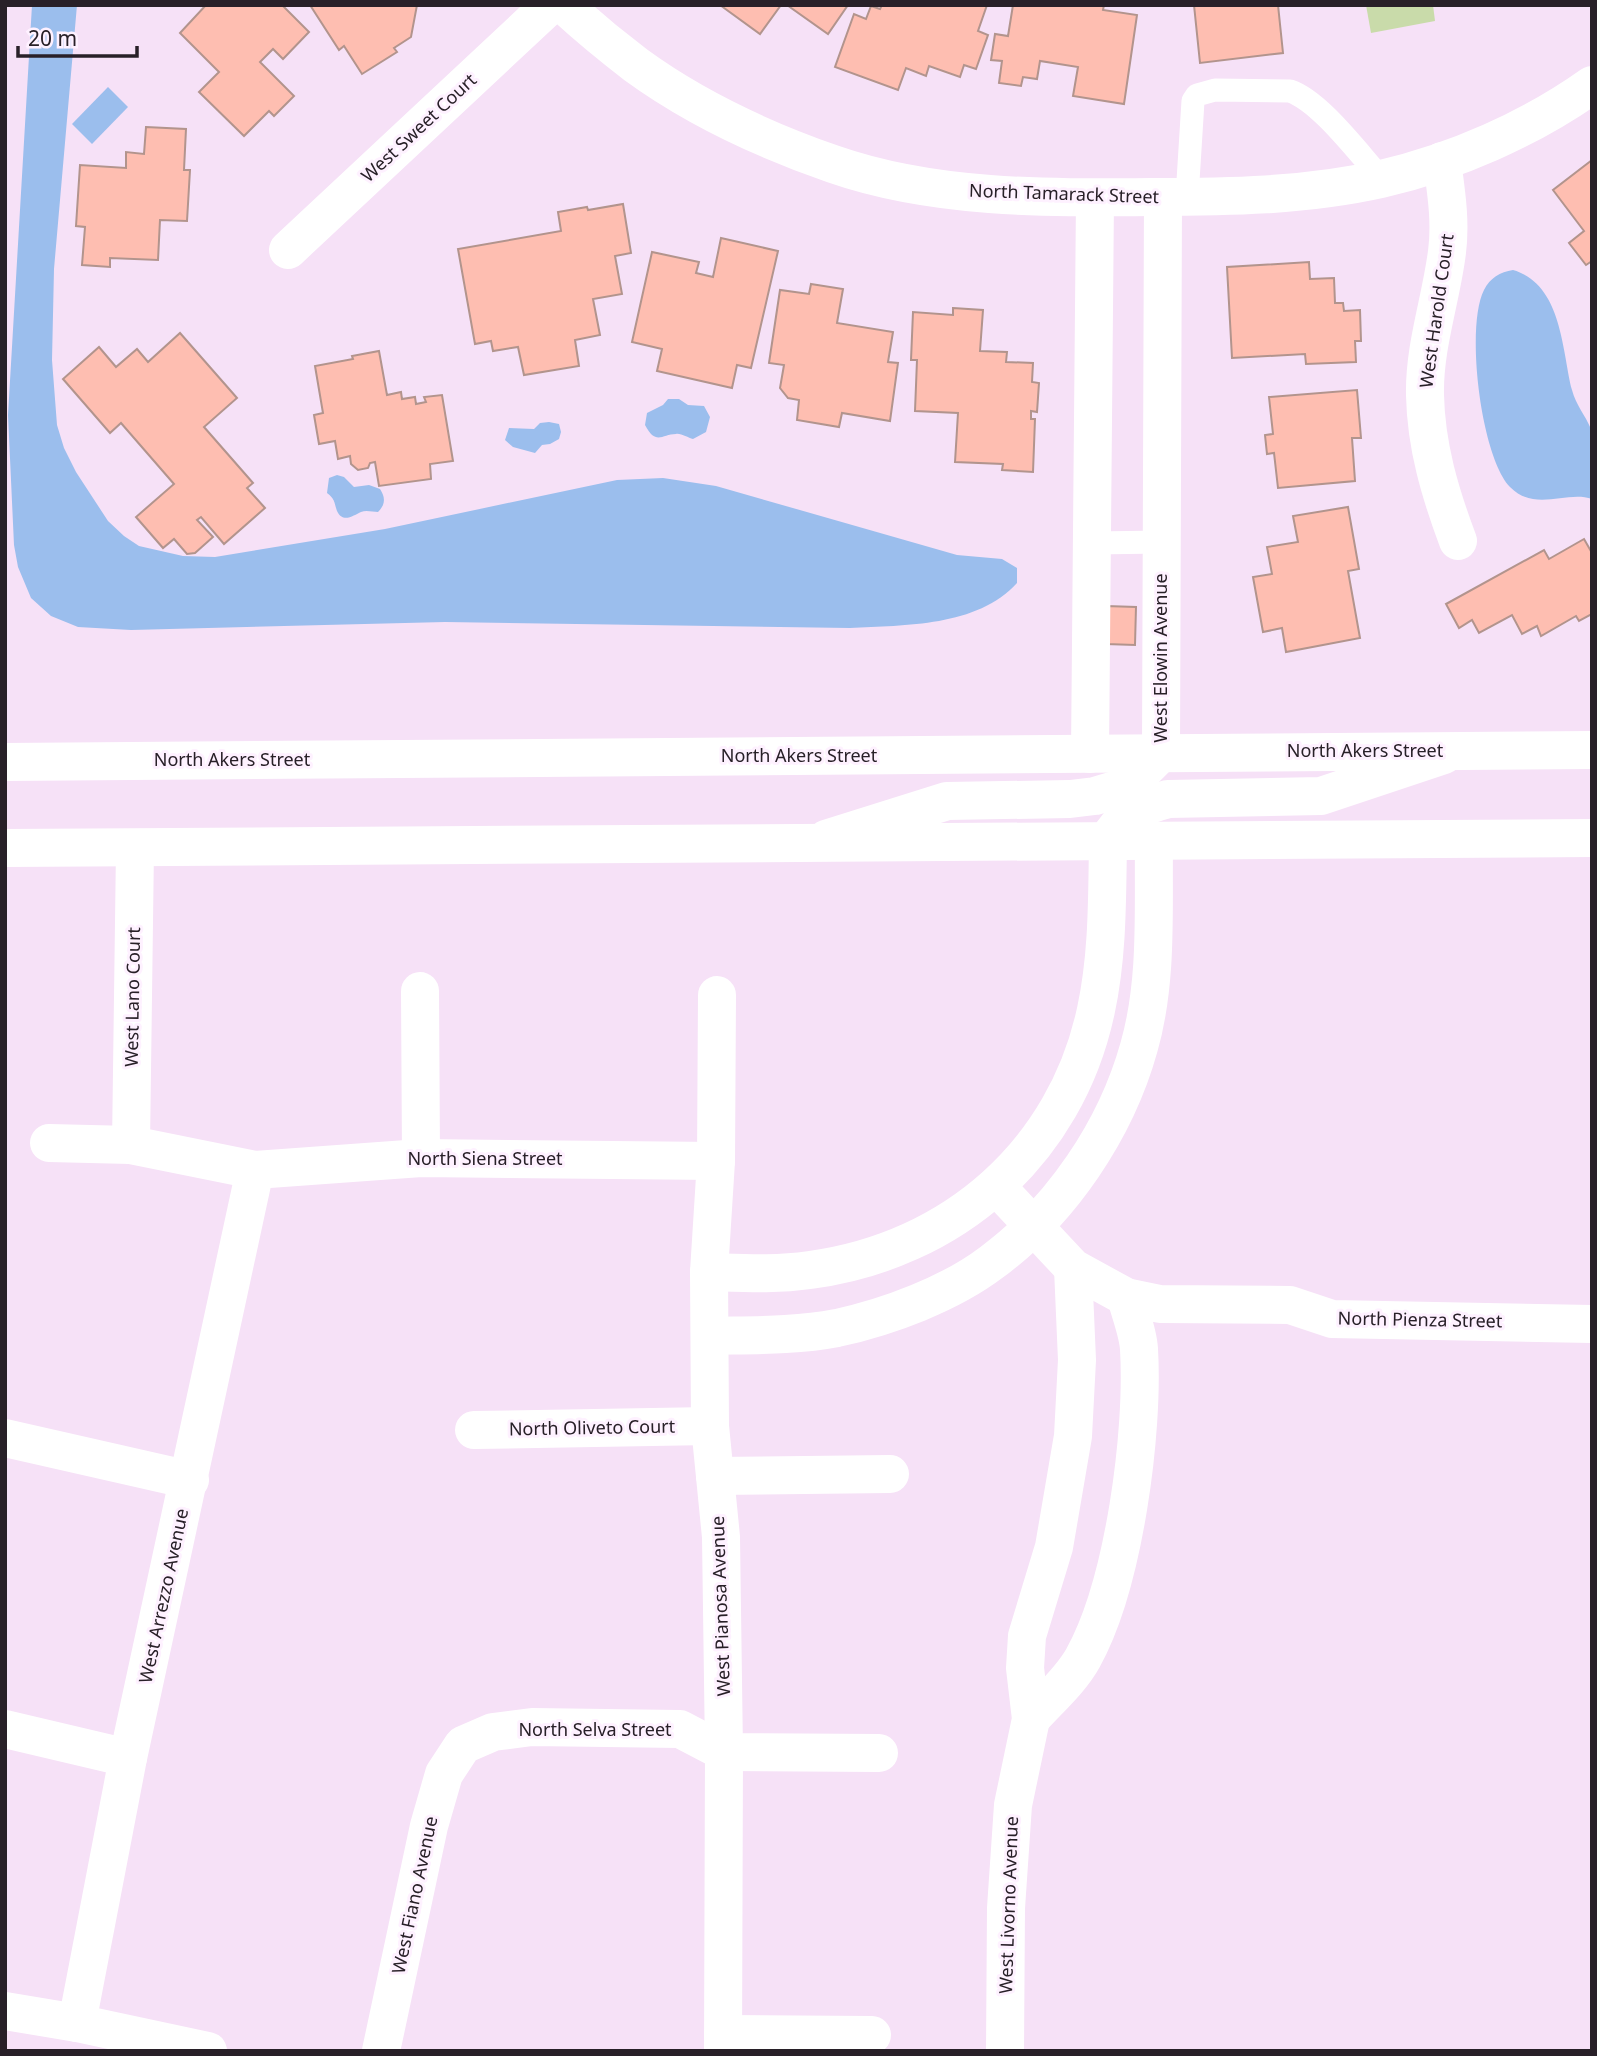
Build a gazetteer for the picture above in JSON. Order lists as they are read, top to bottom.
{
  "streets": {
    "street": [
      "West Sweet Court",
      "North Tamarack Street",
      "West Harold Court",
      "West Elowin Avenue",
      "North Akers Street",
      "West Lano Court",
      "North Siena Street",
      "North Pienza Street",
      "North Oliveto Court",
      "West Arrezzo Avenue",
      "West Pianosa Avenue",
      "North Selva Street",
      "West Fiano Avenue",
      "West Livorno Avenue"
    ]
  },
  "crossings": [
    ["North Tamarack Street", "West Harold Court"],
    ["North Tamarack Street", "West Elowin Avenue"],
    ["West Elowin Avenue", "North Akers Street"],
    ["West Lano Court", "North Siena Street"],
    ["North Siena Street", "West Arrezzo Avenue"],
    ["North Siena Street", "West Pianosa Avenue"],
    ["North Oliveto Court", "West Pianosa Avenue"],
    ["West Pianosa Avenue", "North Selva Street"],
    ["North Selva Street", "West Fiano Avenue"]
  ],
  "scale_bar": "20 m"
}
